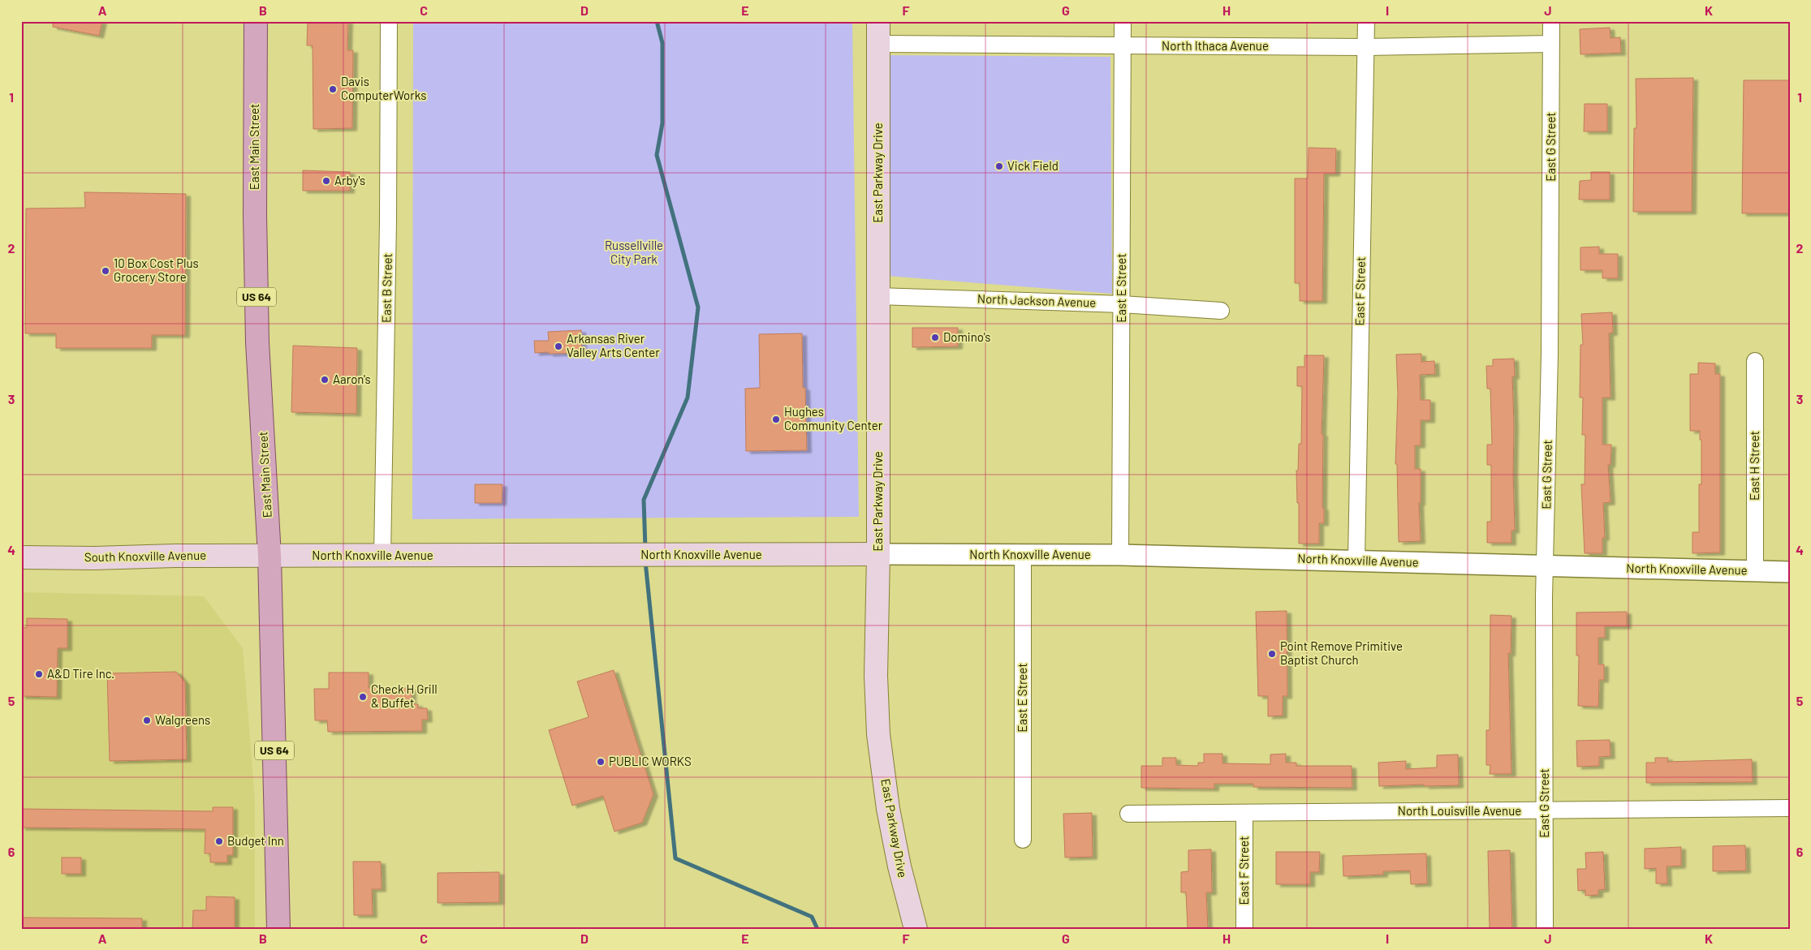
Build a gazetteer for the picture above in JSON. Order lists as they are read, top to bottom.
{
  "streets": {
    "main road": [
      "East Main Street",
      "East Parkway Drive",
      "US 64",
      "North Knoxville Avenue",
      "South Knoxville Avenue"
    ],
    "street": [
      "North Ithaca Avenue",
      "East G Street",
      "East B Street",
      "East E Street",
      "East F Street",
      "North Jackson Avenue",
      "East H Street",
      "North Louisville Avenue"
    ]
  },
  "crossings": [
    ["North Ithaca Avenue", "East G Street"],
    ["North Ithaca Avenue", "East Parkway Drive"],
    ["North Ithaca Avenue", "East E Street"],
    ["North Ithaca Avenue", "East F Street"],
    ["East Main Street", "North Knoxville Avenue"],
    ["East Main Street", "South Knoxville Avenue"],
    ["East G Street", "North Knoxville Avenue"],
    ["East G Street", "North Louisville Avenue"],
    ["East Parkway Drive", "North Jackson Avenue"],
    ["East Parkway Drive", "North Knoxville Avenue"],
    ["East B Street", "North Knoxville Avenue"],
    ["East E Street", "North Jackson Avenue"],
    ["East E Street", "North Knoxville Avenue"],
    ["East F Street", "North Knoxville Avenue"],
    ["East F Street", "North Louisville Avenue"],
    ["East H Street", "North Knoxville Avenue"],
    ["North Knoxville Avenue", "South Knoxville Avenue"]
  ],
  "parks": ["Russellville City Park"],
  "places": [
    "Davis ComputerWorks",
    "Vick Field",
    "Arby's",
    "10 Box Cost Plus Grocery Store",
    "Domino's",
    "Arkansas River Valley Arts Center",
    "Aaron's",
    "Hughes Community Center",
    "Point Remove Primitive Baptist Church",
    "A&D Tire Inc.",
    "Check H Grill & Buffet",
    "Walgreens",
    "PUBLIC WORKS",
    "Budget Inn"
  ],
  "grid": {
    "columns": [
      "A",
      "B",
      "C",
      "D",
      "E",
      "F",
      "G",
      "H",
      "I",
      "J",
      "K"
    ],
    "rows": [
      "1",
      "2",
      "3",
      "4",
      "5",
      "6"
    ]
  }
}
